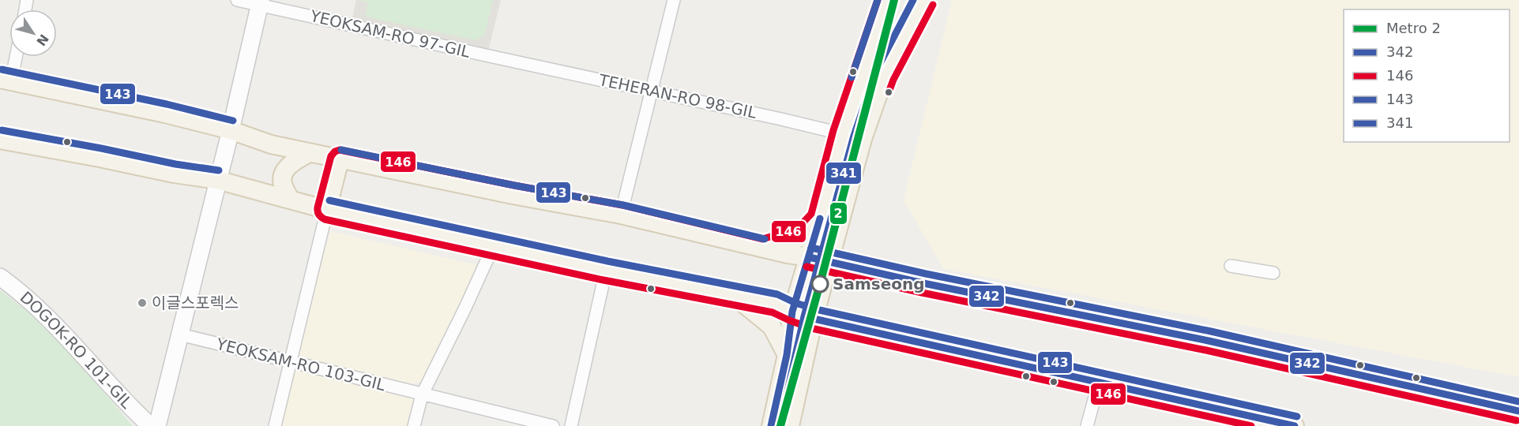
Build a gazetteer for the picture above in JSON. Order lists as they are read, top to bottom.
{
  "streets": {
    "street": [
      "YEOKSAM-RO 97-GIL",
      "TEHERAN-RO 98-GIL",
      "DOGOK-RO 101-GIL",
      "YEOKSAM-RO 103-GIL"
    ]
  },
  "crossings": [
    ["YEOKSAM-RO 97-GIL", "TEHERAN-RO 98-GIL"]
  ],
  "places": ["Samseong", "이글스포렉스"],
  "lines": [
    "metro line 2",
    "transit line 146",
    "transit line 341",
    "transit line 143",
    "transit line 342"
  ],
  "legend": [
    "Metro 2",
    "342",
    "146",
    "143",
    "341"
  ],
  "north": "bottom right"
}
